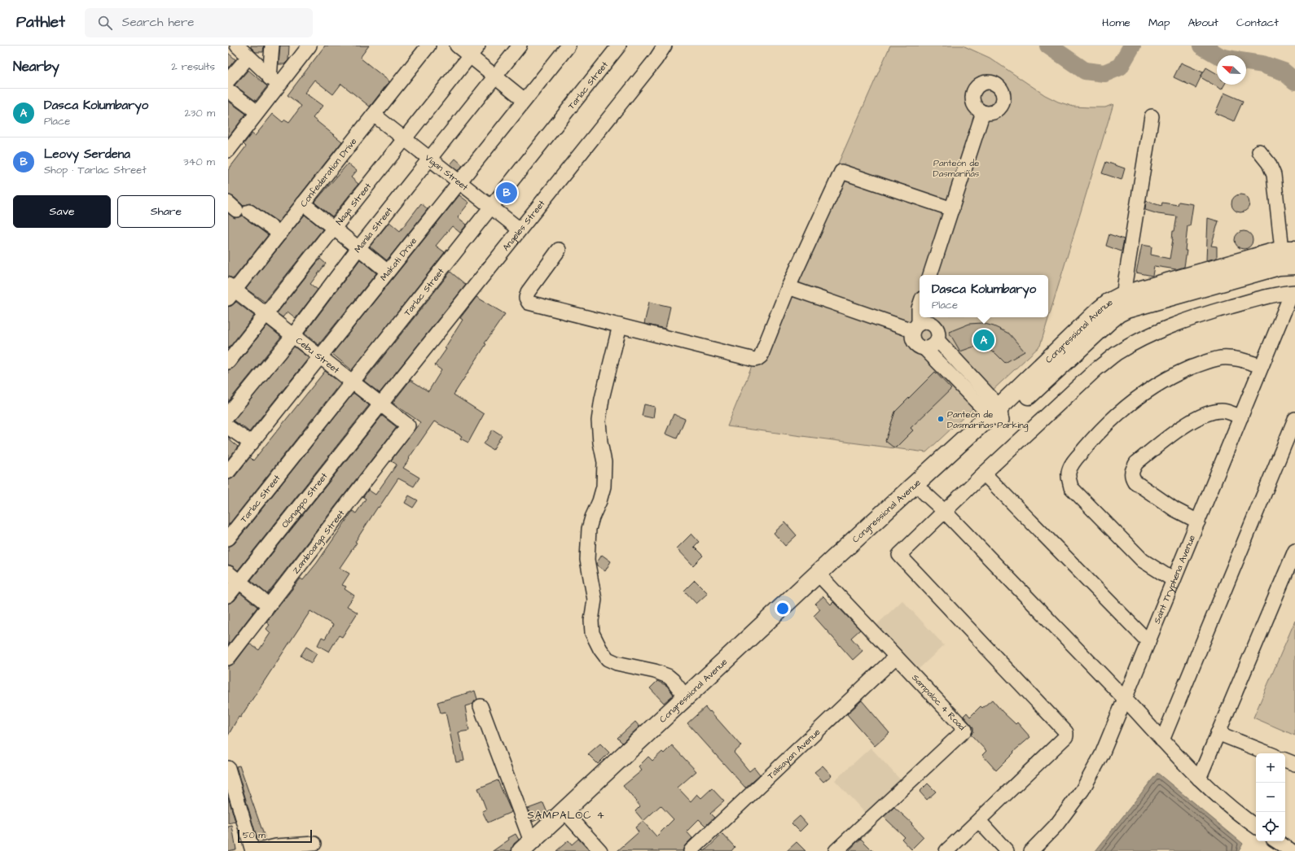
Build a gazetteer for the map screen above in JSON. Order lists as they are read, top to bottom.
{
  "streets": {
    "main road": ["Congressional Avenue"],
    "street": [
      "Tarlac Street",
      "Confederation Drive",
      "Vigan Street",
      "Naga Street",
      "Angeles Street",
      "Manila Street",
      "Makati Drive",
      "Cebu Street",
      "Olongapo Street",
      "Zamboanga Street",
      "Saint Tryphena Avenue",
      "Sampaloc 4 Road",
      "Talisayan Avenue"
    ]
  },
  "crossings": [
    ["Tarlac Street", "Vigan Street"],
    ["Tarlac Street", "Cebu Street"],
    ["Confederation Drive", "Vigan Street"],
    ["Confederation Drive", "Cebu Street"],
    ["Vigan Street", "Naga Street"],
    ["Vigan Street", "Angeles Street"],
    ["Vigan Street", "Manila Street"],
    ["Vigan Street", "Makati Drive"],
    ["Naga Street", "Cebu Street"],
    ["Angeles Street", "Cebu Street"],
    ["Angeles Street", "Olongapo Street"],
    ["Manila Street", "Cebu Street"],
    ["Makati Drive", "Cebu Street"],
    ["Congressional Avenue", "Sampaloc 4 Road"],
    ["Cebu Street", "Olongapo Street"],
    ["Cebu Street", "Zamboanga Street"],
    ["Sampaloc 4 Road", "Talisayan Avenue"]
  ],
  "districts": ["SAMPALOC 4"],
  "parks": ["Panteón de Dasmariñas"],
  "places": ["Panteón de Dasmariñas Parking"],
  "scale_bar": "50 m",
  "north": "top left",
  "page": {
    "header": "Pathlet",
    "search": "Search here",
    "nav": [
      "Home",
      "Map",
      "About",
      "Contact"
    ],
    "heading": ["Nearby", "2 results"],
    "list": [
      {
        "mark": "A",
        "name": "Dasca Kolumbaryo",
        "note": "Place",
        "value": "230 m"
      },
      {
        "mark": "B",
        "name": "Leovy Serdena",
        "note": "Shop · Tarlac Street",
        "value": "340 m"
      }
    ],
    "pins": ["B", "A"],
    "buttons": ["Save", "Share"],
    "popup": ["Dasca Kolumbaryo", "Place"],
    "map_buttons": ["+", "−"],
    "scale": "50 m"
  }
}
